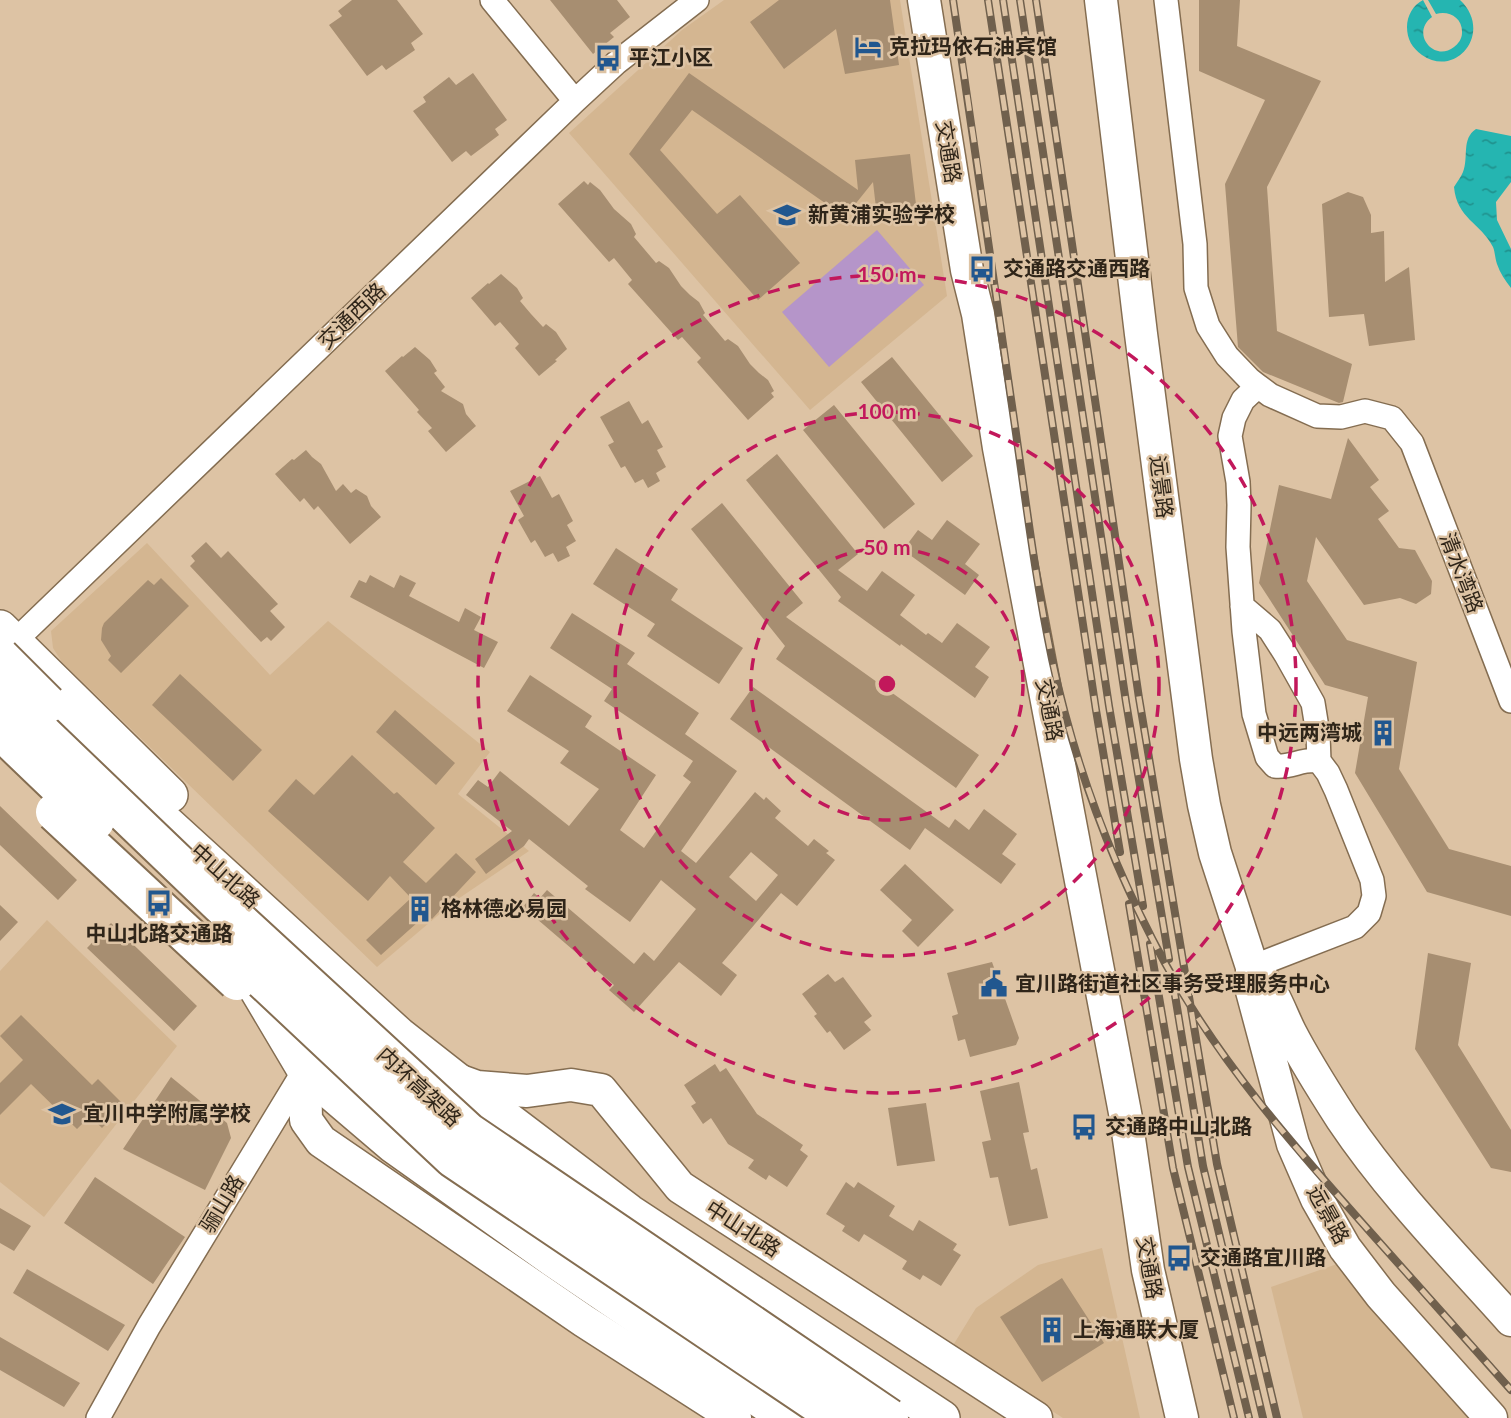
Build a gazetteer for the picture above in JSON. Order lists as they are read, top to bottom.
{
  "streets": {
    "highway": ["内环高架路"],
    "main road": ["交通路", "远景路", "中山北路"],
    "street": ["交通西路", "清水湾路", "骊山路"]
  },
  "crossings": [
    ["交通西路", "中山北路"],
    ["中山北路", "骊山路"]
  ],
  "places": {
    "hotel": ["克拉玛依石油宾馆"],
    "bus stop": [
      "平江小区",
      "交通路交通西路",
      "中山北路交通路",
      "交通路中山北路",
      "交通路宜川路"
    ],
    "school or university": ["新黄浦实验学校", "宜川中学附属学校"],
    "building": ["中远两湾城", "格林德必易园", "上海通联大厦"],
    "public building": ["宜川路街道社区事务受理服务中心"]
  },
  "rings": ["150 m", "100 m", "50 m"]
}
